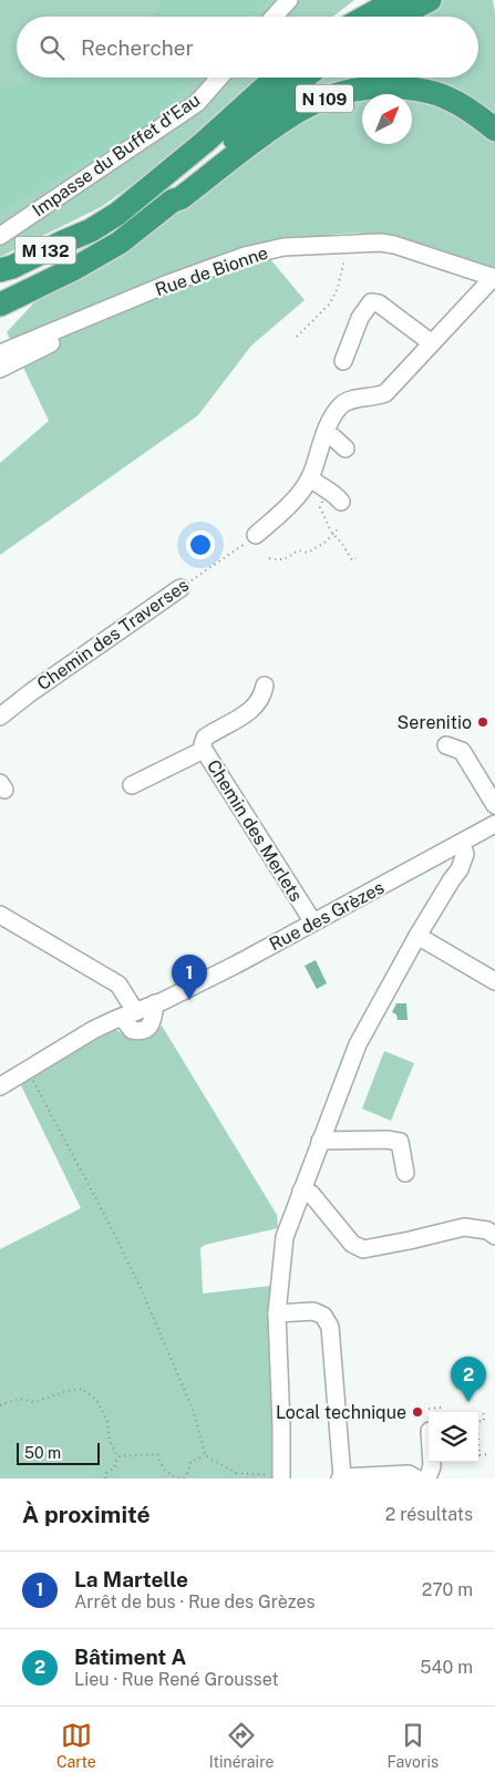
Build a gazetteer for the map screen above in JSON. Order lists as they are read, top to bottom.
{
  "streets": {
    "highway": ["N 109", "M 132"],
    "street": [
      "Impasse du Buffet d'Eau",
      "Rue de Bionne",
      "Chemin des Traverses",
      "Chemin des Merlets",
      "Rue des Grèzes"
    ]
  },
  "crossings": [
    ["N 109", "M 132"],
    ["Chemin des Merlets", "Rue des Grèzes"]
  ],
  "places": ["Serenitio", "Local technique"],
  "scale_bar": "50 m",
  "north": "top right",
  "page": {
    "search": "Rechercher",
    "pins": ["1", "2"],
    "scale": "50 m",
    "heading": ["À proximité", "2 résultats"],
    "list": [
      {
        "mark": "1",
        "name": "La Martelle",
        "note": "Arrêt de bus · Rue des Grèzes",
        "value": "270 m"
      },
      {
        "mark": "2",
        "name": "Bâtiment A",
        "note": "Lieu · Rue René Grousset",
        "value": "540 m"
      }
    ],
    "nav": ["Carte", "Itinéraire", "Favoris"]
  }
}
